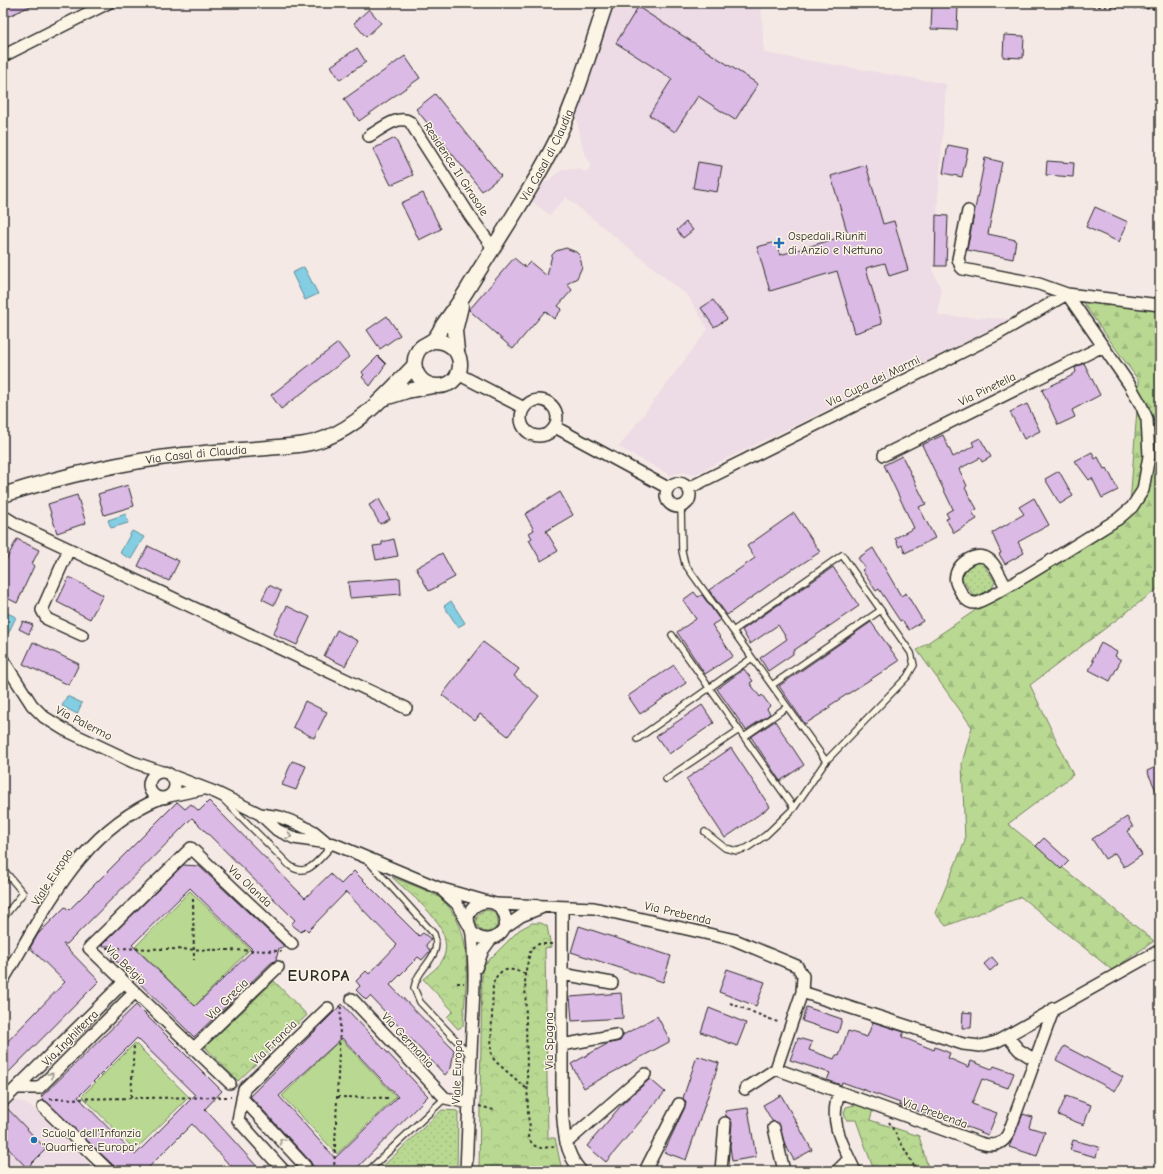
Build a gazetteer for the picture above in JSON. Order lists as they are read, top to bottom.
{
  "streets": {
    "street": [
      "Via Casal di Claudia",
      "Residence Il Girasole",
      "Via Cupa dei Marmi",
      "Via Pinetella",
      "Via Palermo",
      "Viale Europa",
      "Via Olanda",
      "Via Prebenda",
      "Via Belgio",
      "Via Grecia",
      "Via Inghilterra",
      "Via Germania",
      "Via Spagna",
      "Via Francia"
    ]
  },
  "crossings": [
    ["Via Casal di Claudia", "Residence Il Girasole"],
    ["Via Palermo", "Viale Europa"],
    ["Viale Europa", "Via Prebenda"],
    ["Via Olanda", "Via Belgio"],
    ["Via Prebenda", "Via Spagna"],
    ["Via Belgio", "Via Grecia"],
    ["Via Belgio", "Via Inghilterra"]
  ],
  "districts": ["EUROPA"],
  "places": {
    "health": ["Ospedali Riuniti di Anzio e Nettuno"],
    "other": ["Scuola dell'Infanzia \"Quartiere Europa\""]
  }
}
